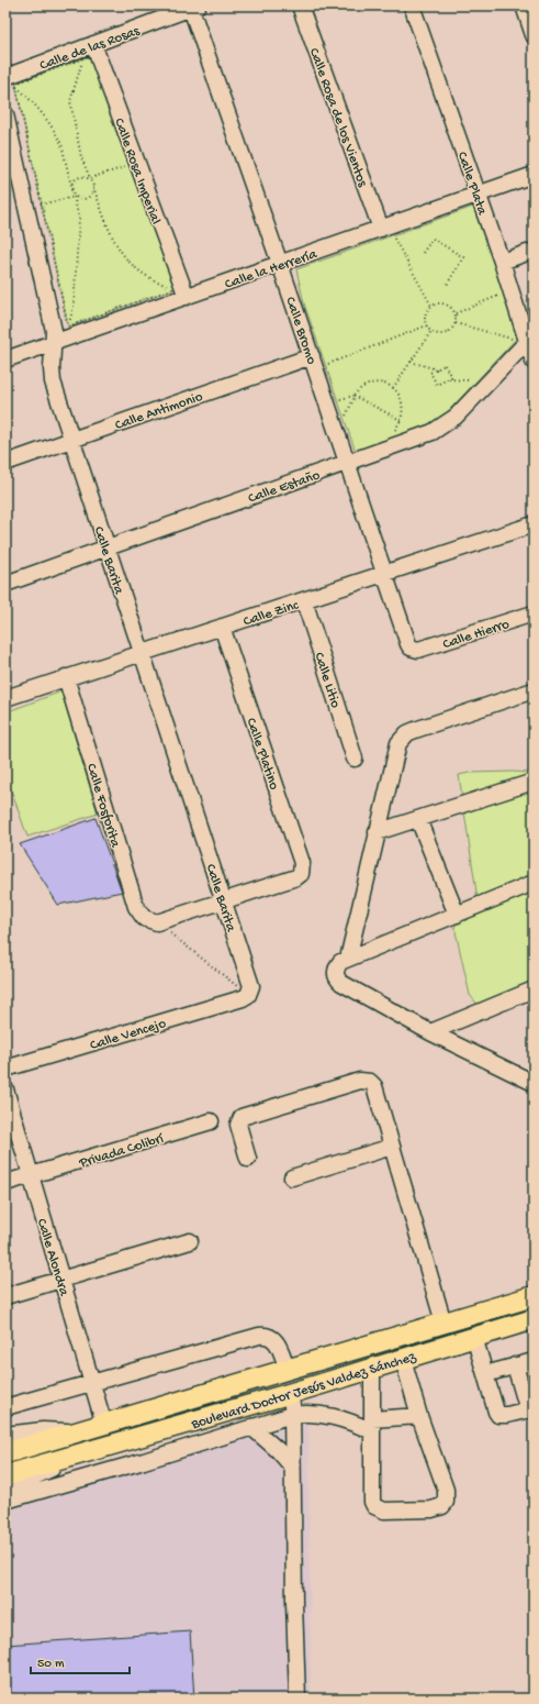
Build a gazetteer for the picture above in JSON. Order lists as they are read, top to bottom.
{
  "streets": {
    "main road": ["Boulevard Doctor Jesús Valdez Sánchez"],
    "street": [
      "Calle de las Rosas",
      "Calle Rosa de los Vientos",
      "Calle Rosa Imperial",
      "Calle Plata",
      "Calle la Herrería",
      "Calle Bromo",
      "Calle Antimonio",
      "Calle Estaño",
      "Calle Barita",
      "Calle Zinc",
      "Calle Hierro",
      "Calle Litio",
      "Calle Platino",
      "Calle Fosforita",
      "Calle Vencejo",
      "Privada Colibrí",
      "Calle Alondra"
    ]
  },
  "crossings": [
    ["Calle de las Rosas", "Calle Rosa Imperial"],
    ["Calle de las Rosas", "Calle Bromo"],
    ["Calle Rosa de los Vientos", "Calle la Herrería"],
    ["Calle Rosa Imperial", "Calle la Herrería"],
    ["Calle Plata", "Calle la Herrería"],
    ["Calle Plata", "Calle Estaño"],
    ["Calle la Herrería", "Calle Bromo"],
    ["Calle la Herrería", "Calle Barita"],
    ["Calle Bromo", "Calle Antimonio"],
    ["Calle Bromo", "Calle Estaño"],
    ["Calle Bromo", "Calle Zinc"],
    ["Calle Bromo", "Calle Hierro"],
    ["Calle Antimonio", "Calle Barita"],
    ["Calle Estaño", "Calle Barita"],
    ["Calle Barita", "Calle Zinc"],
    ["Calle Barita", "Calle Platino"],
    ["Calle Barita", "Calle Vencejo"],
    ["Calle Zinc", "Calle Litio"],
    ["Calle Zinc", "Calle Platino"],
    ["Calle Zinc", "Calle Fosforita"],
    ["Privada Colibrí", "Calle Alondra"],
    ["Calle Alondra", "Boulevard Doctor Jesús Valdez Sánchez"]
  ],
  "scale_bar": "50 m"
}
